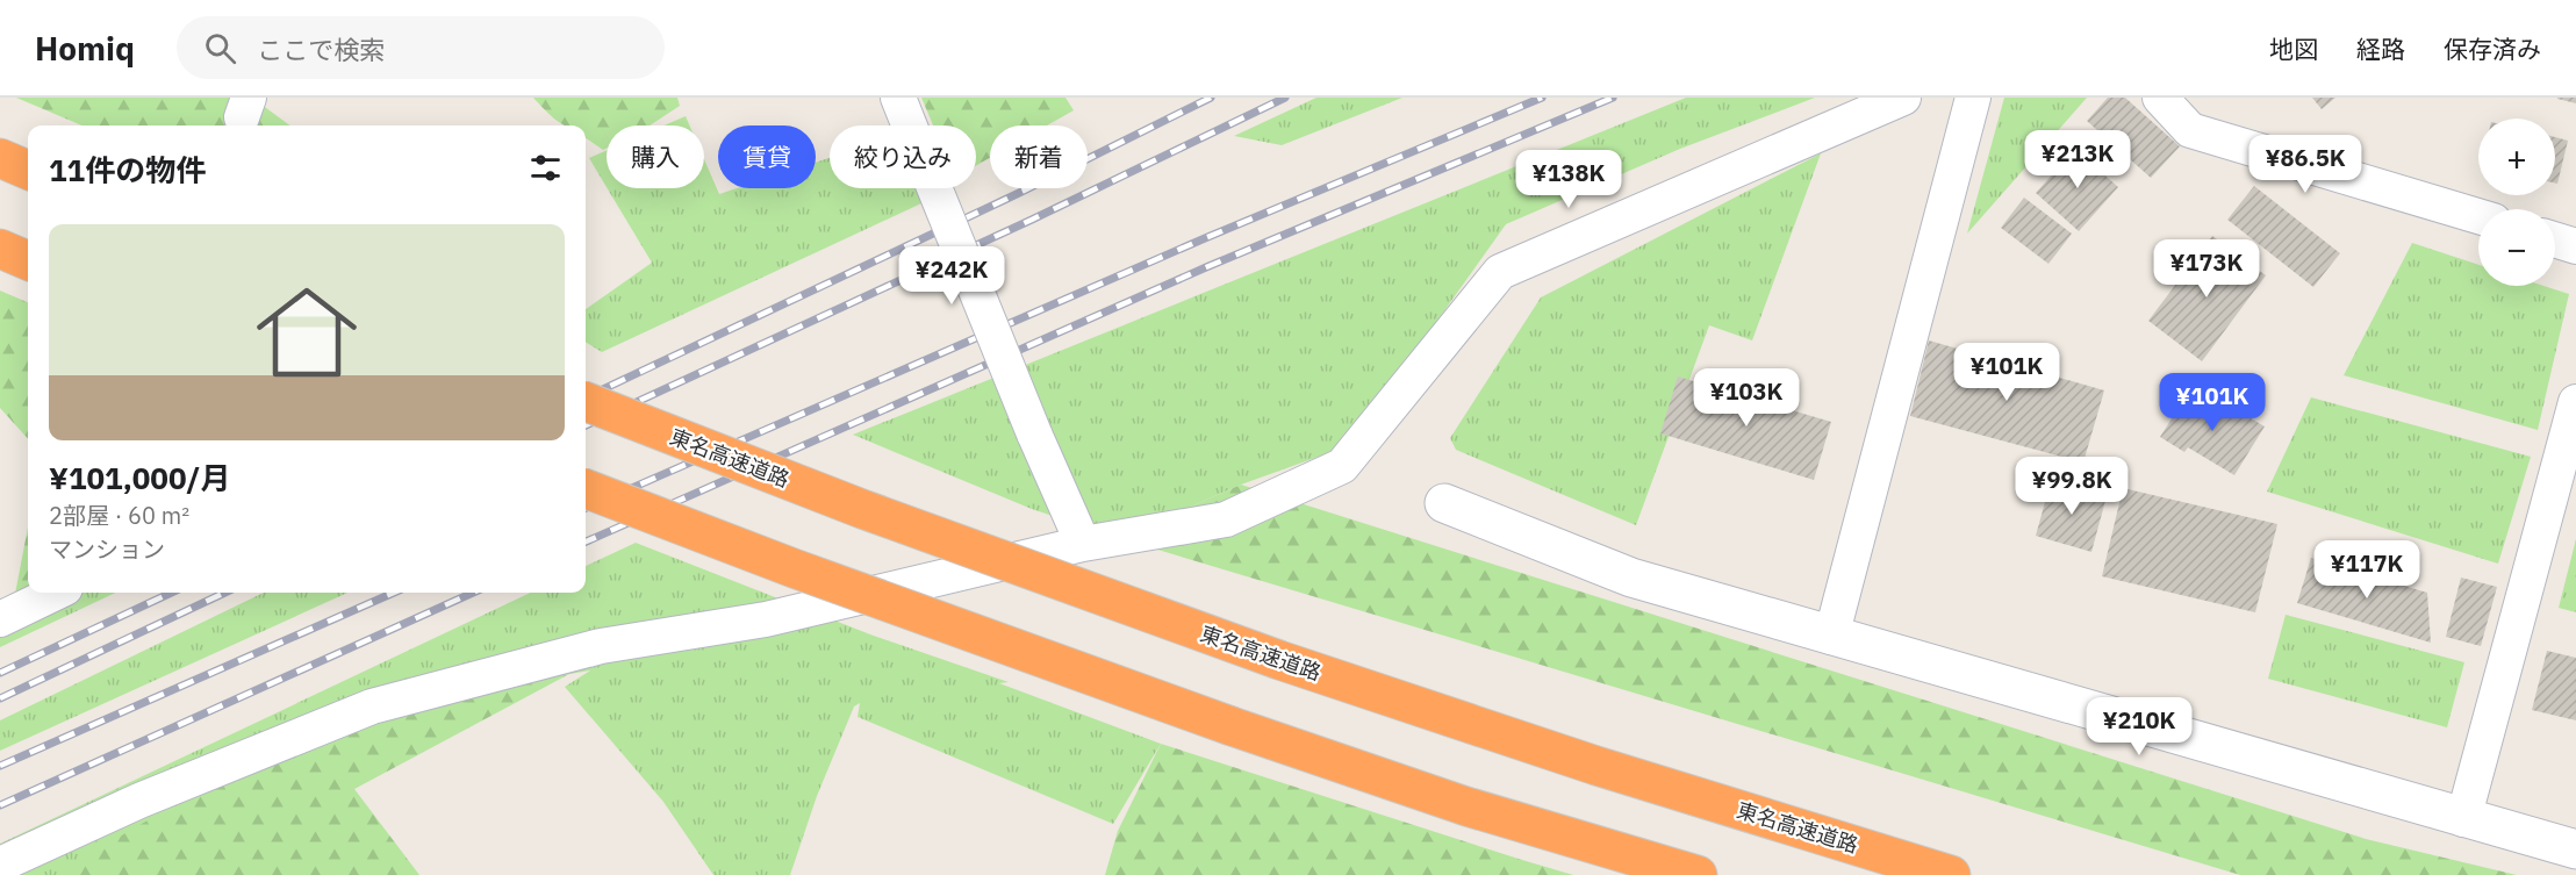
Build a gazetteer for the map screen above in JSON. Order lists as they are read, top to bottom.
{
  "streets": {
    "highway": ["東名高速道路"]
  },
  "page": {
    "header": "Homiq",
    "search": "ここで検索",
    "nav": ["地図", "経路", "保存済み"],
    "map_buttons": ["+", "−"],
    "chip": [
      "購入",
      "賃貸",
      "絞り込み",
      "新着"
    ],
    "heading": "11件の物件",
    "price": [
      "¥213K",
      "¥86.5K",
      "¥138K",
      "¥173K",
      "¥242K",
      "¥101K",
      "¥103K",
      "¥101K",
      "¥99.8K",
      "¥117K",
      "¥210K"
    ],
    "list": [
      {
        "name": "¥101,000/月",
        "note": "2部屋 · 60 m² · マンション"
      }
    ]
  }
}
